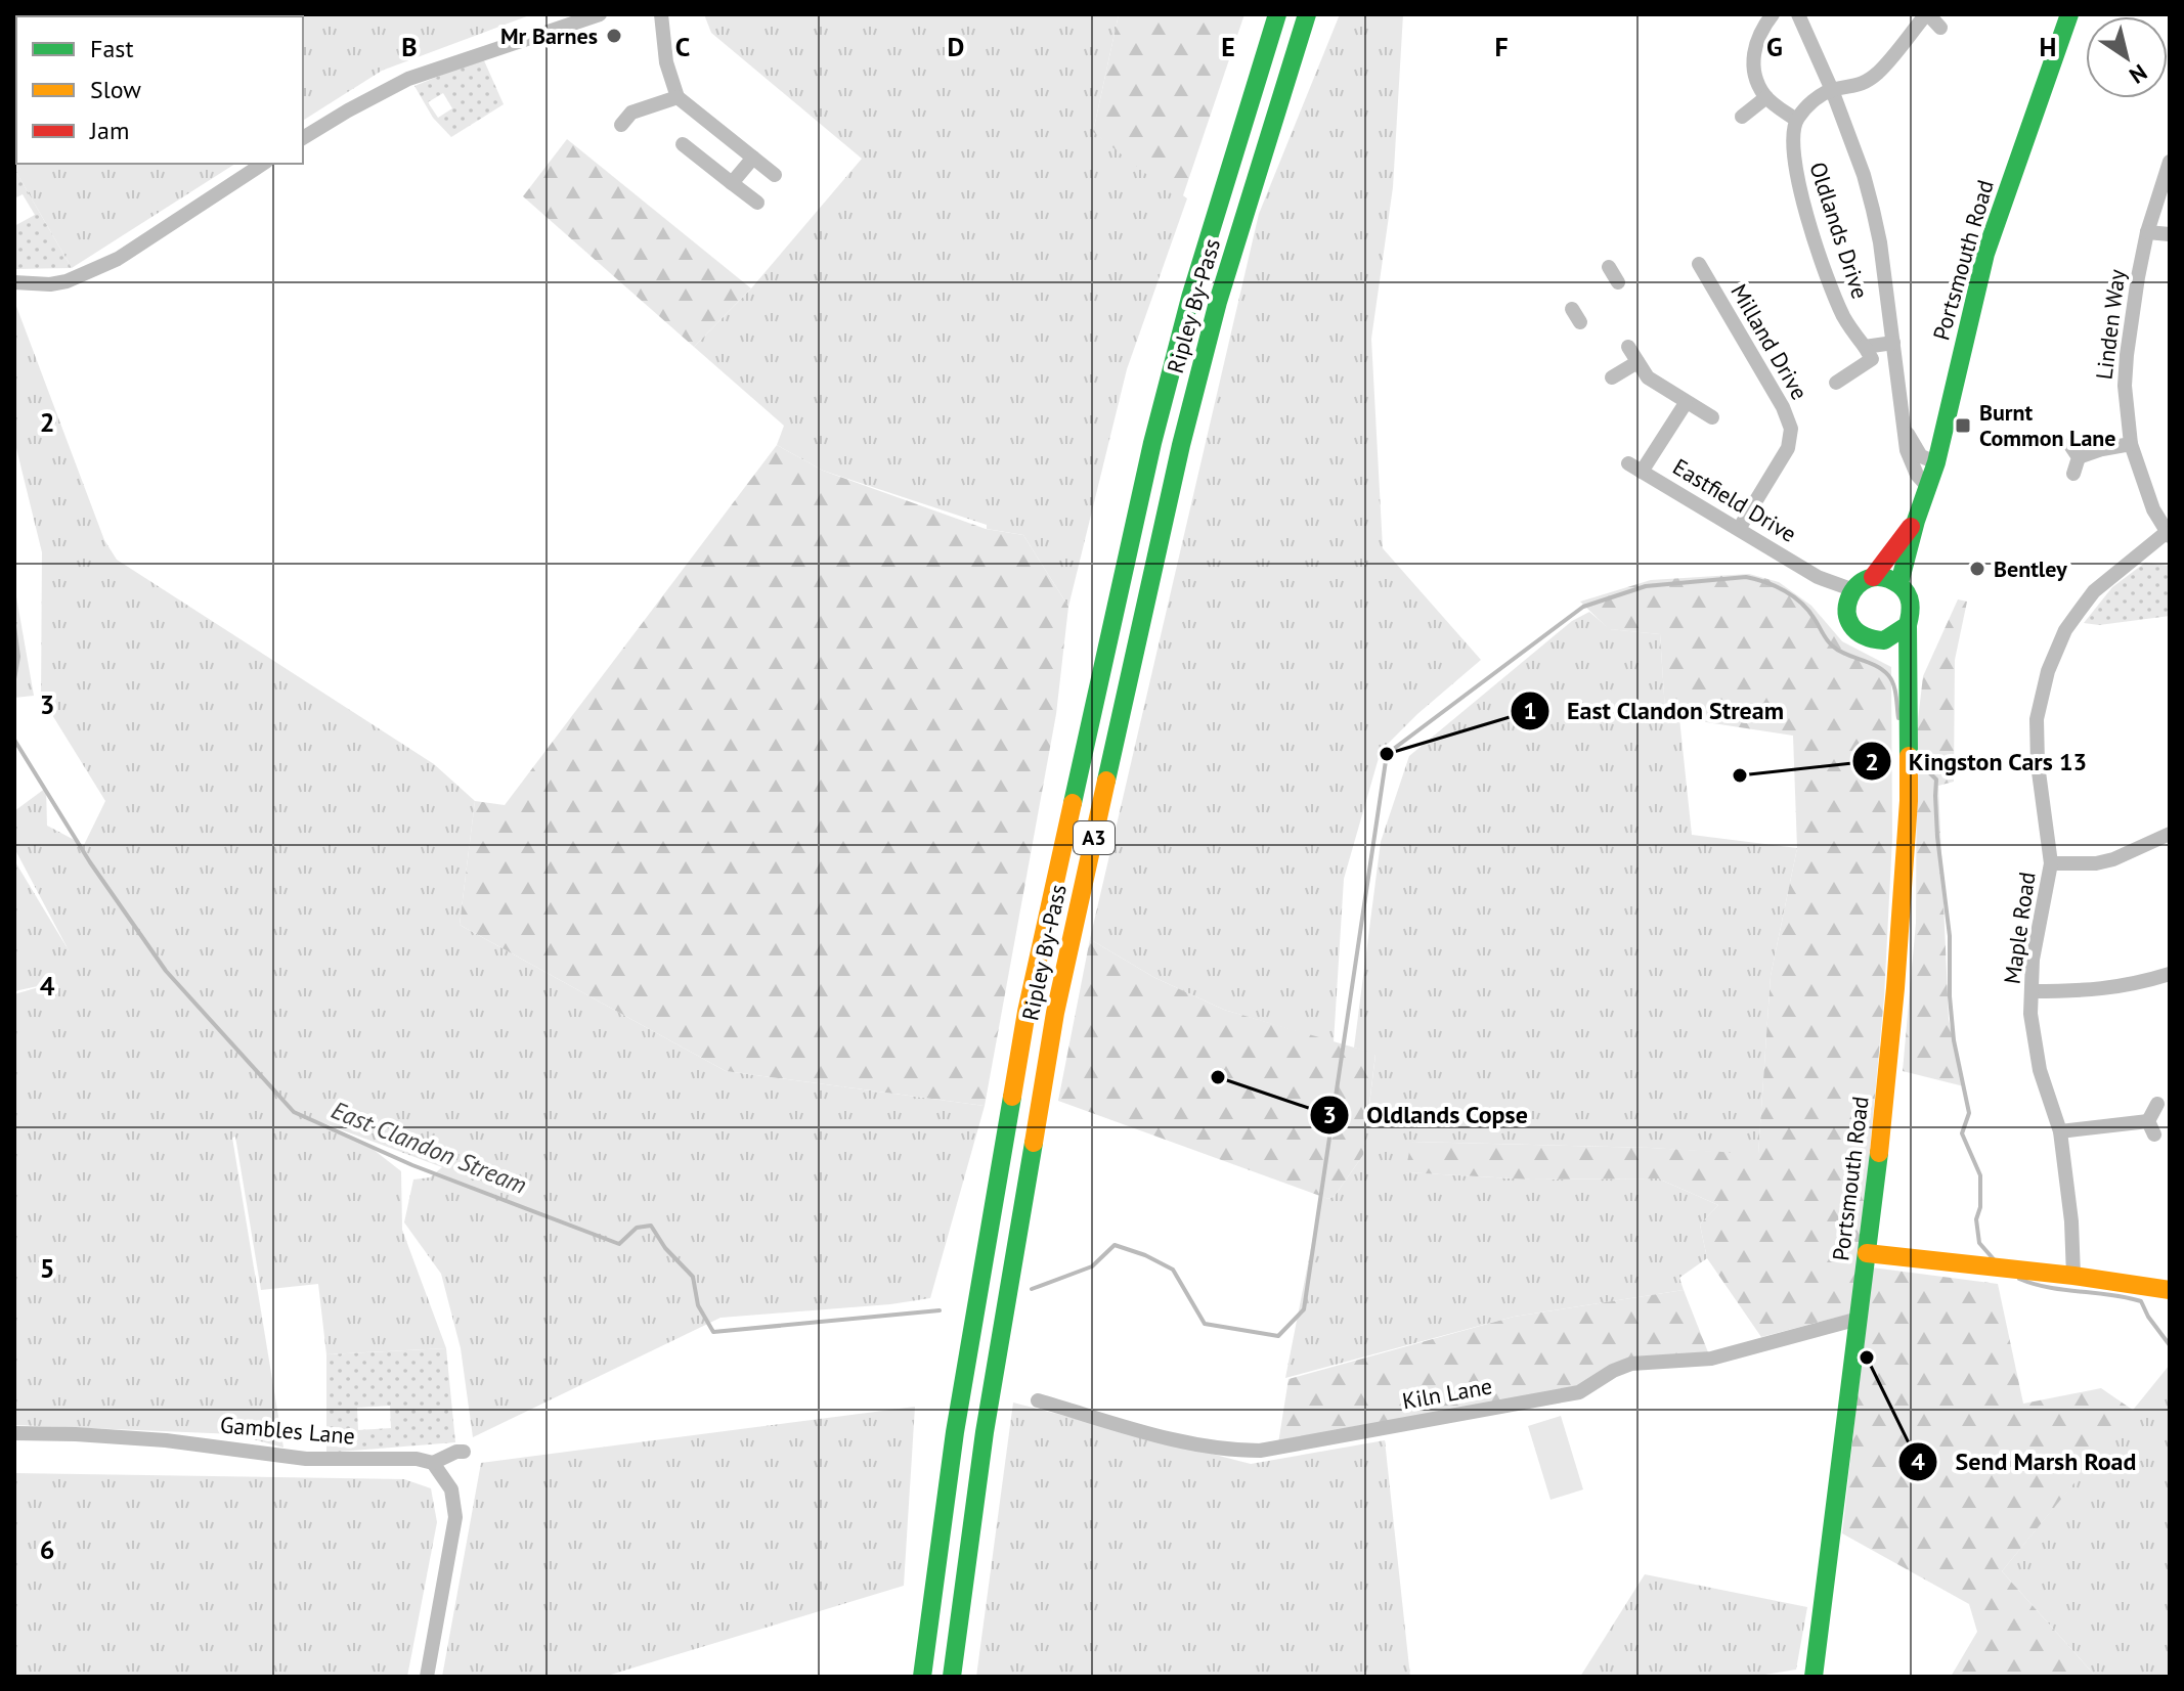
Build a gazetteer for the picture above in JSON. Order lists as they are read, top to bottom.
{
  "streets": {
    "main road": ["Portsmouth Road", "Ripley By-Pass", "A3"],
    "street": [
      "Oldlands Drive",
      "Linden Way",
      "Milland Drive",
      "Eastfield Drive",
      "Maple Road",
      "Kiln Lane",
      "Gambles Lane"
    ]
  },
  "crossings": [
    ["Portsmouth Road", "Eastfield Drive"],
    ["Portsmouth Road", "Kiln Lane"],
    ["Linden Way", "Maple Road"],
    ["Milland Drive", "Eastfield Drive"]
  ],
  "water": ["East Clandon Stream"],
  "places": {
    "other": [
      "Mr Barnes",
      "Bentley",
      "East Clandon Stream",
      "Kingston Cars 13",
      "Oldlands Copse",
      "Send Marsh Road"
    ],
    "transit": ["Burnt Common Lane"]
  },
  "legend": ["Fast", "Slow", "Jam"],
  "north": "bottom right",
  "grid": {
    "columns": [
      "B",
      "C",
      "D",
      "E",
      "F",
      "G",
      "H"
    ],
    "rows": [
      "2",
      "3",
      "4",
      "5",
      "6"
    ]
  }
}
